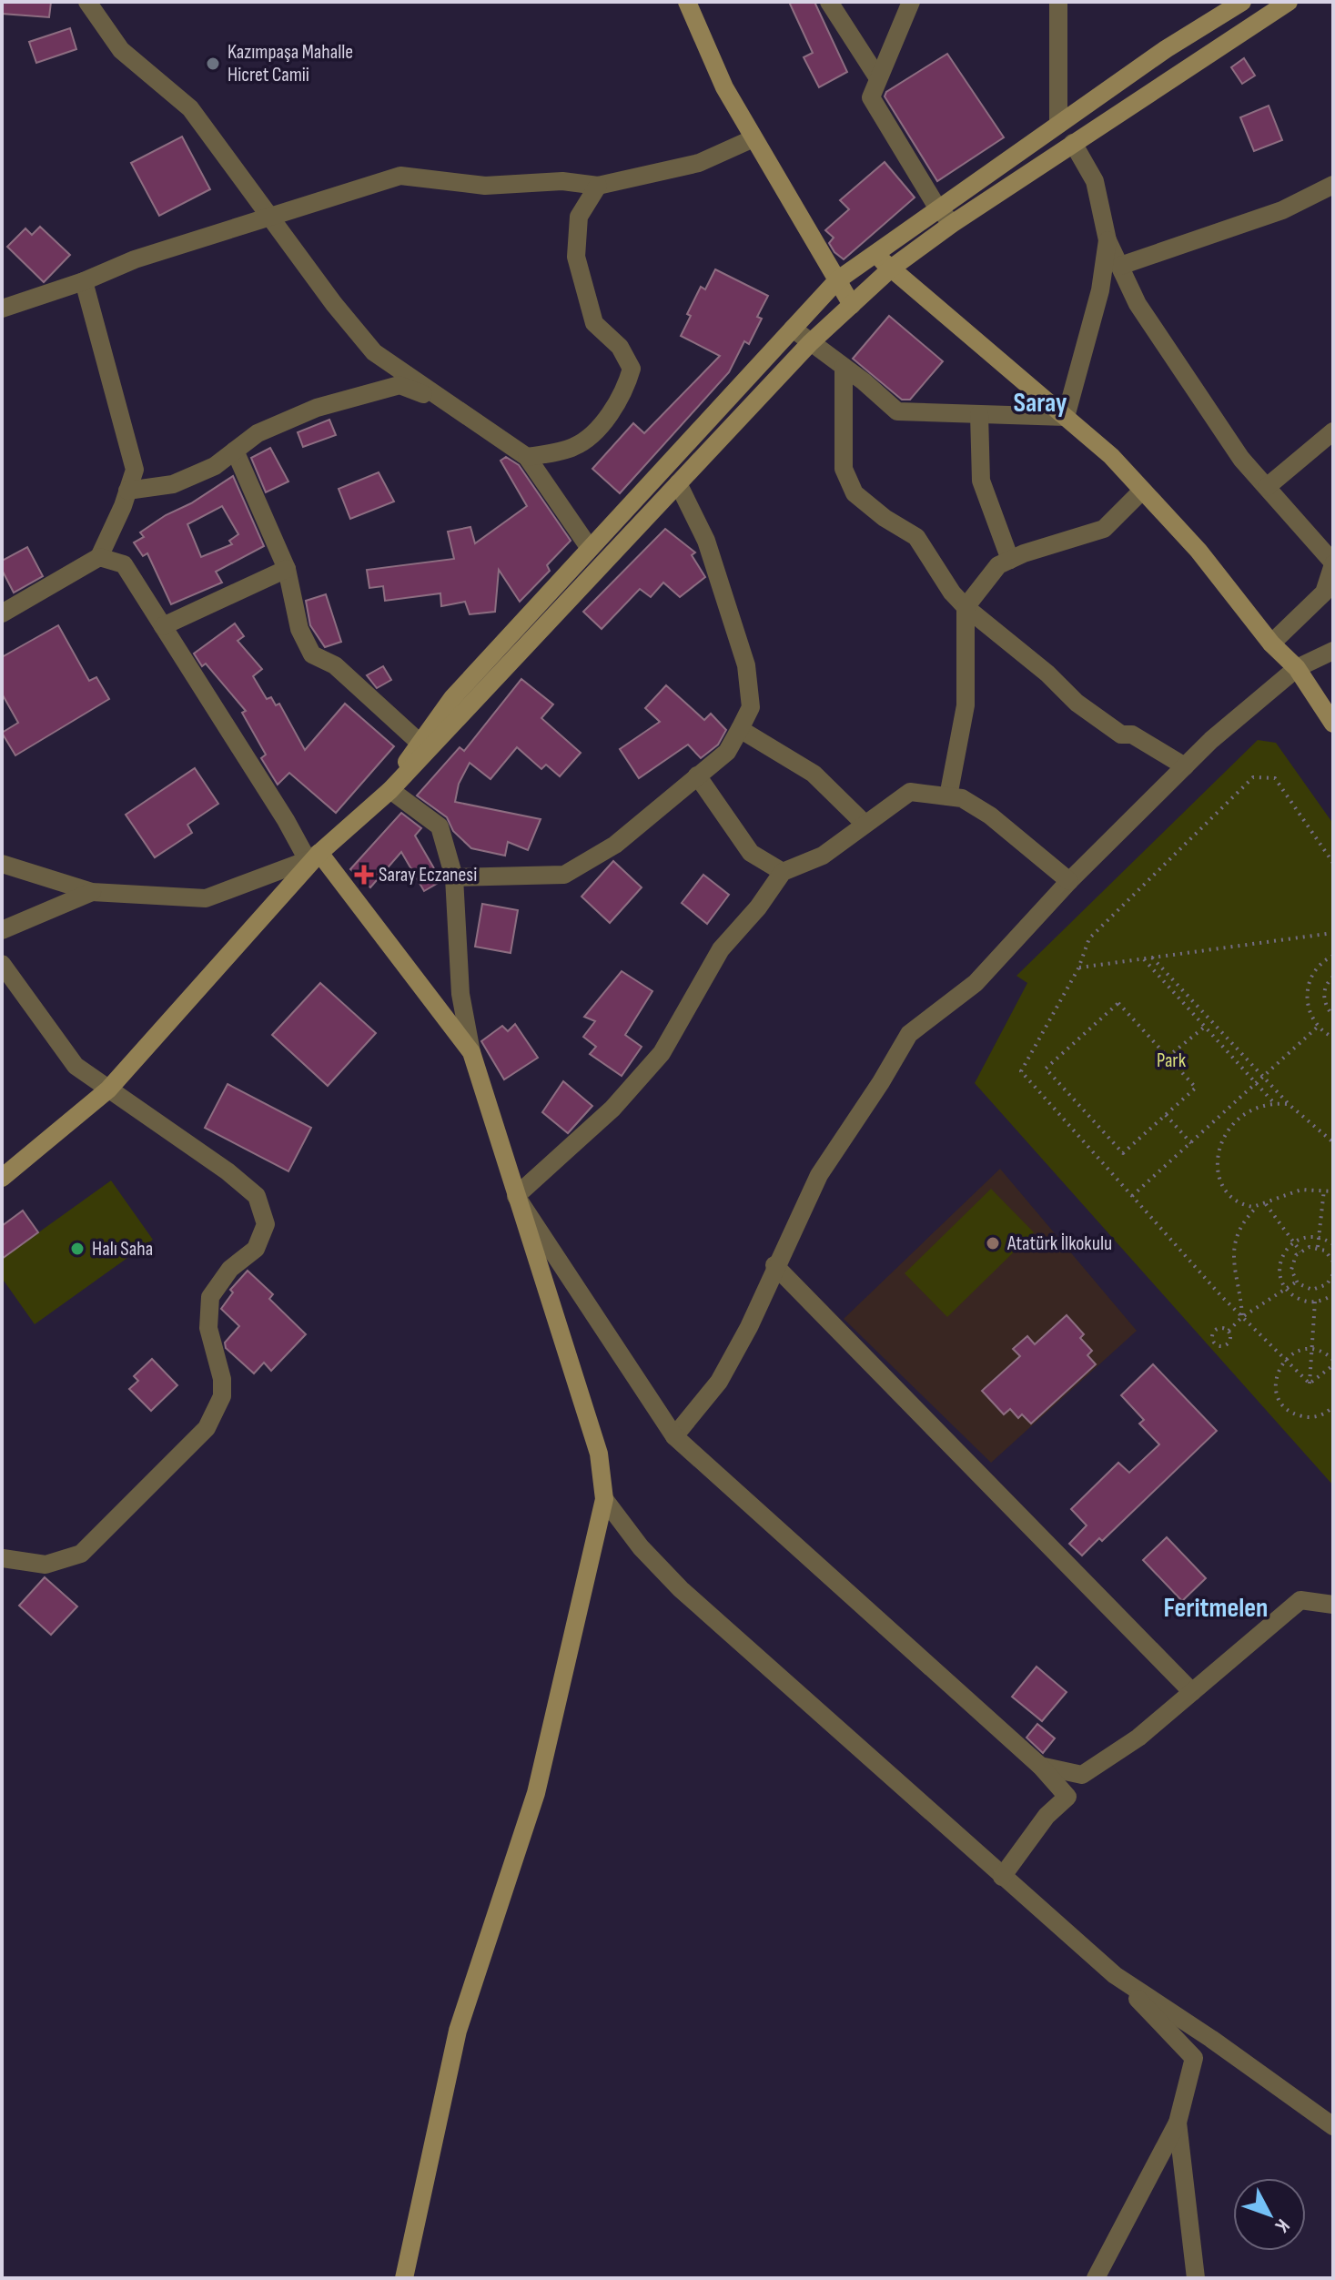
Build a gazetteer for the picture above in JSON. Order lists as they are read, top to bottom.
{
  "districts": ["Saray", "Feritmelen"],
  "parks": ["Park"],
  "places": {
    "other": ["Kazımpaşa Mahalle Hicret Camii", "Atatürk İlkokulu", "Halı Saha"],
    "health": ["Saray Eczanesi"]
  },
  "north": "bottom right"
}
